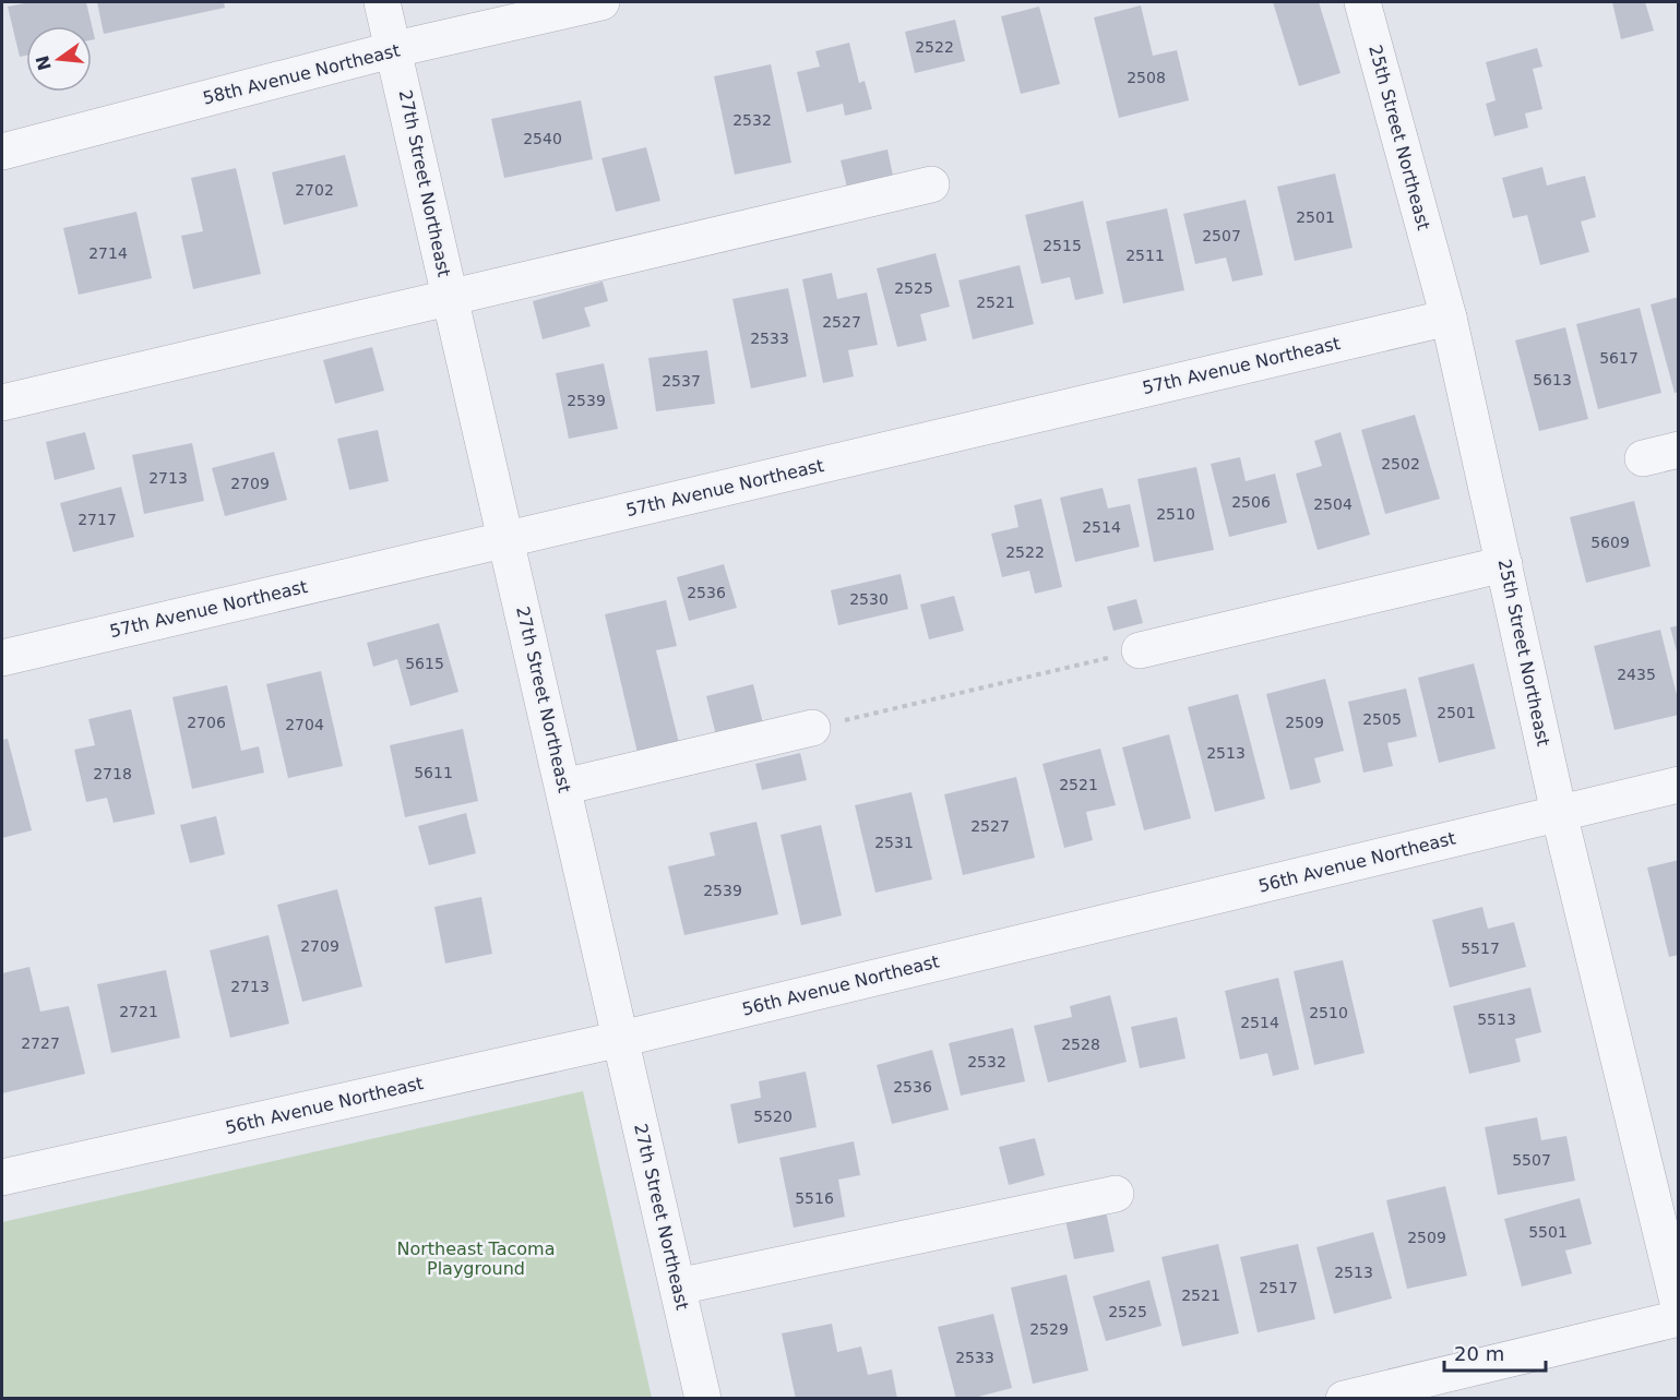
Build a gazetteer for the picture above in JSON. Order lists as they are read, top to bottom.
{
  "streets": {
    "street": [
      "58th Avenue Northeast",
      "25th Street Northeast",
      "27th Street Northeast",
      "57th Avenue Northeast",
      "56th Avenue Northeast"
    ]
  },
  "crossings": [
    ["58th Avenue Northeast", "27th Street Northeast"],
    ["25th Street Northeast", "57th Avenue Northeast"],
    ["25th Street Northeast", "56th Avenue Northeast"],
    ["27th Street Northeast", "57th Avenue Northeast"],
    ["27th Street Northeast", "56th Avenue Northeast"]
  ],
  "parks": ["Northeast Tacoma Playground"],
  "house_numbers": [
    "2522",
    "2508",
    "2532",
    "2540",
    "2702",
    "2501",
    "2507",
    "2515",
    "2714",
    "2511",
    "2525",
    "2521",
    "2527",
    "2533",
    "5617",
    "5613",
    "2537",
    "2539",
    "2502",
    "2713",
    "2709",
    "2506",
    "2504",
    "2510",
    "2717",
    "2514",
    "5609",
    "2522",
    "2536",
    "2530",
    "5615",
    "2435",
    "2501",
    "2505",
    "2706",
    "2509",
    "2704",
    "2513",
    "5611",
    "2718",
    "2521",
    "2527",
    "2531",
    "2539",
    "2709",
    "5517",
    "2713",
    "2721",
    "2510",
    "5513",
    "2514",
    "2727",
    "2528",
    "2532",
    "2536",
    "5520",
    "5507",
    "5516",
    "5501",
    "2509",
    "2513",
    "2517",
    "2521",
    "2525",
    "2529",
    "2533"
  ],
  "scale_bar": "20 m",
  "north": "left"
}
